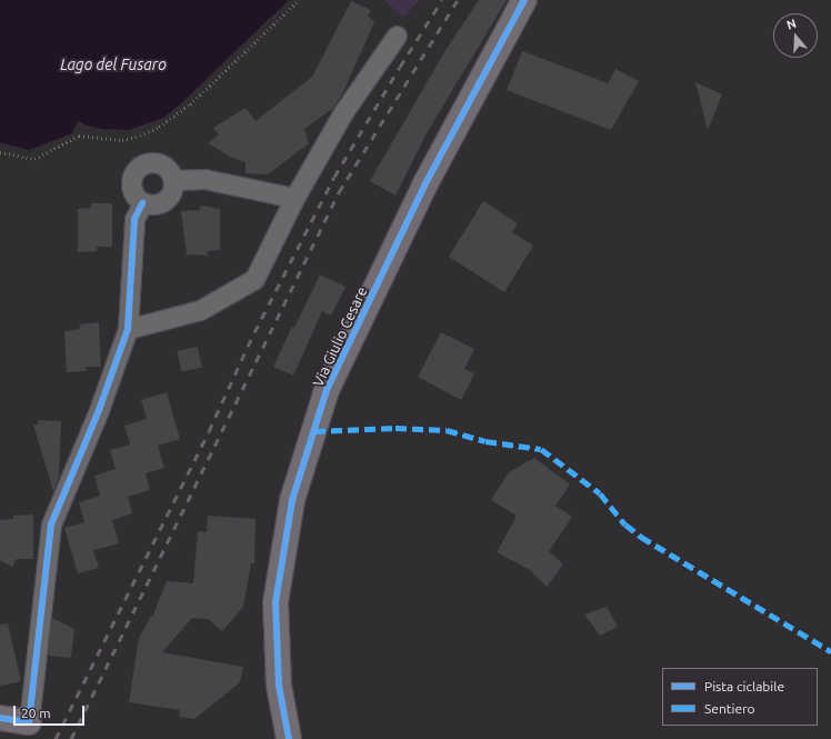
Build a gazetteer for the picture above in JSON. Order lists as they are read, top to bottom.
{
  "streets": {
    "street": ["Via Giulio Cesare"]
  },
  "water": ["Lago del Fusaro"],
  "legend": ["Pista ciclabile", "Sentiero"],
  "scale_bar": "20 m",
  "north": "top"
}
